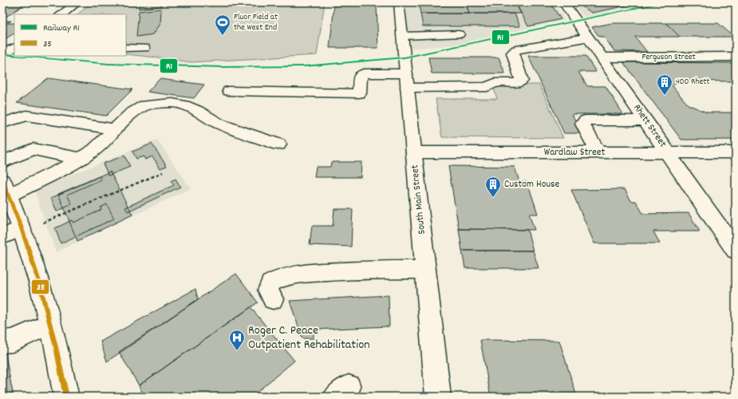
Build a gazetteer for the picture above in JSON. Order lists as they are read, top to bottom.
{
  "streets": {
    "street": [
      "Ferguson Street",
      "Rhett Street",
      "Wardlaw Street",
      "South Main Street"
    ]
  },
  "crossings": [
    ["Ferguson Street", "Rhett Street"],
    ["Rhett Street", "Wardlaw Street"],
    ["Wardlaw Street", "South Main Street"]
  ],
  "places": {
    "sports": ["Fluor Field at the West End"],
    "building": ["400 Rhett", "Custom House"],
    "hospital": ["Roger C. Peace Outpatient Rehabilitation"]
  },
  "lines": ["rail line R1", "transit line 35"],
  "legend": ["Railway R1", "35"]
}
